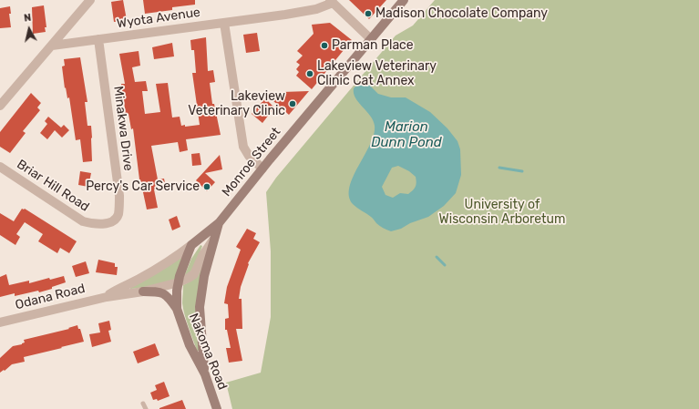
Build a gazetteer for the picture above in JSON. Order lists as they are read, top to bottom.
{
  "streets": {
    "main road": ["Monroe Street", "Nakoma Road"],
    "street": [
      "Wyota Avenue",
      "Minakwa Drive",
      "Briar Hill Road",
      "Odana Road"
    ]
  },
  "crossings": [
    ["Wyota Avenue", "Minakwa Drive"],
    ["Minakwa Drive", "Briar Hill Road"],
    ["Monroe Street", "Odana Road"],
    ["Monroe Street", "Nakoma Road"],
    ["Odana Road", "Nakoma Road"]
  ],
  "water": ["Marion Dunn Pond"],
  "parks": ["University of Wisconsin Arboretum"],
  "places": [
    "Madison Chocolate Company",
    "Parman Place",
    "Lakeview Veterinary Clinic Cat Annex",
    "Lakeview Veterinary Clinic",
    "Percy's Car Service"
  ],
  "north": "top"
}
